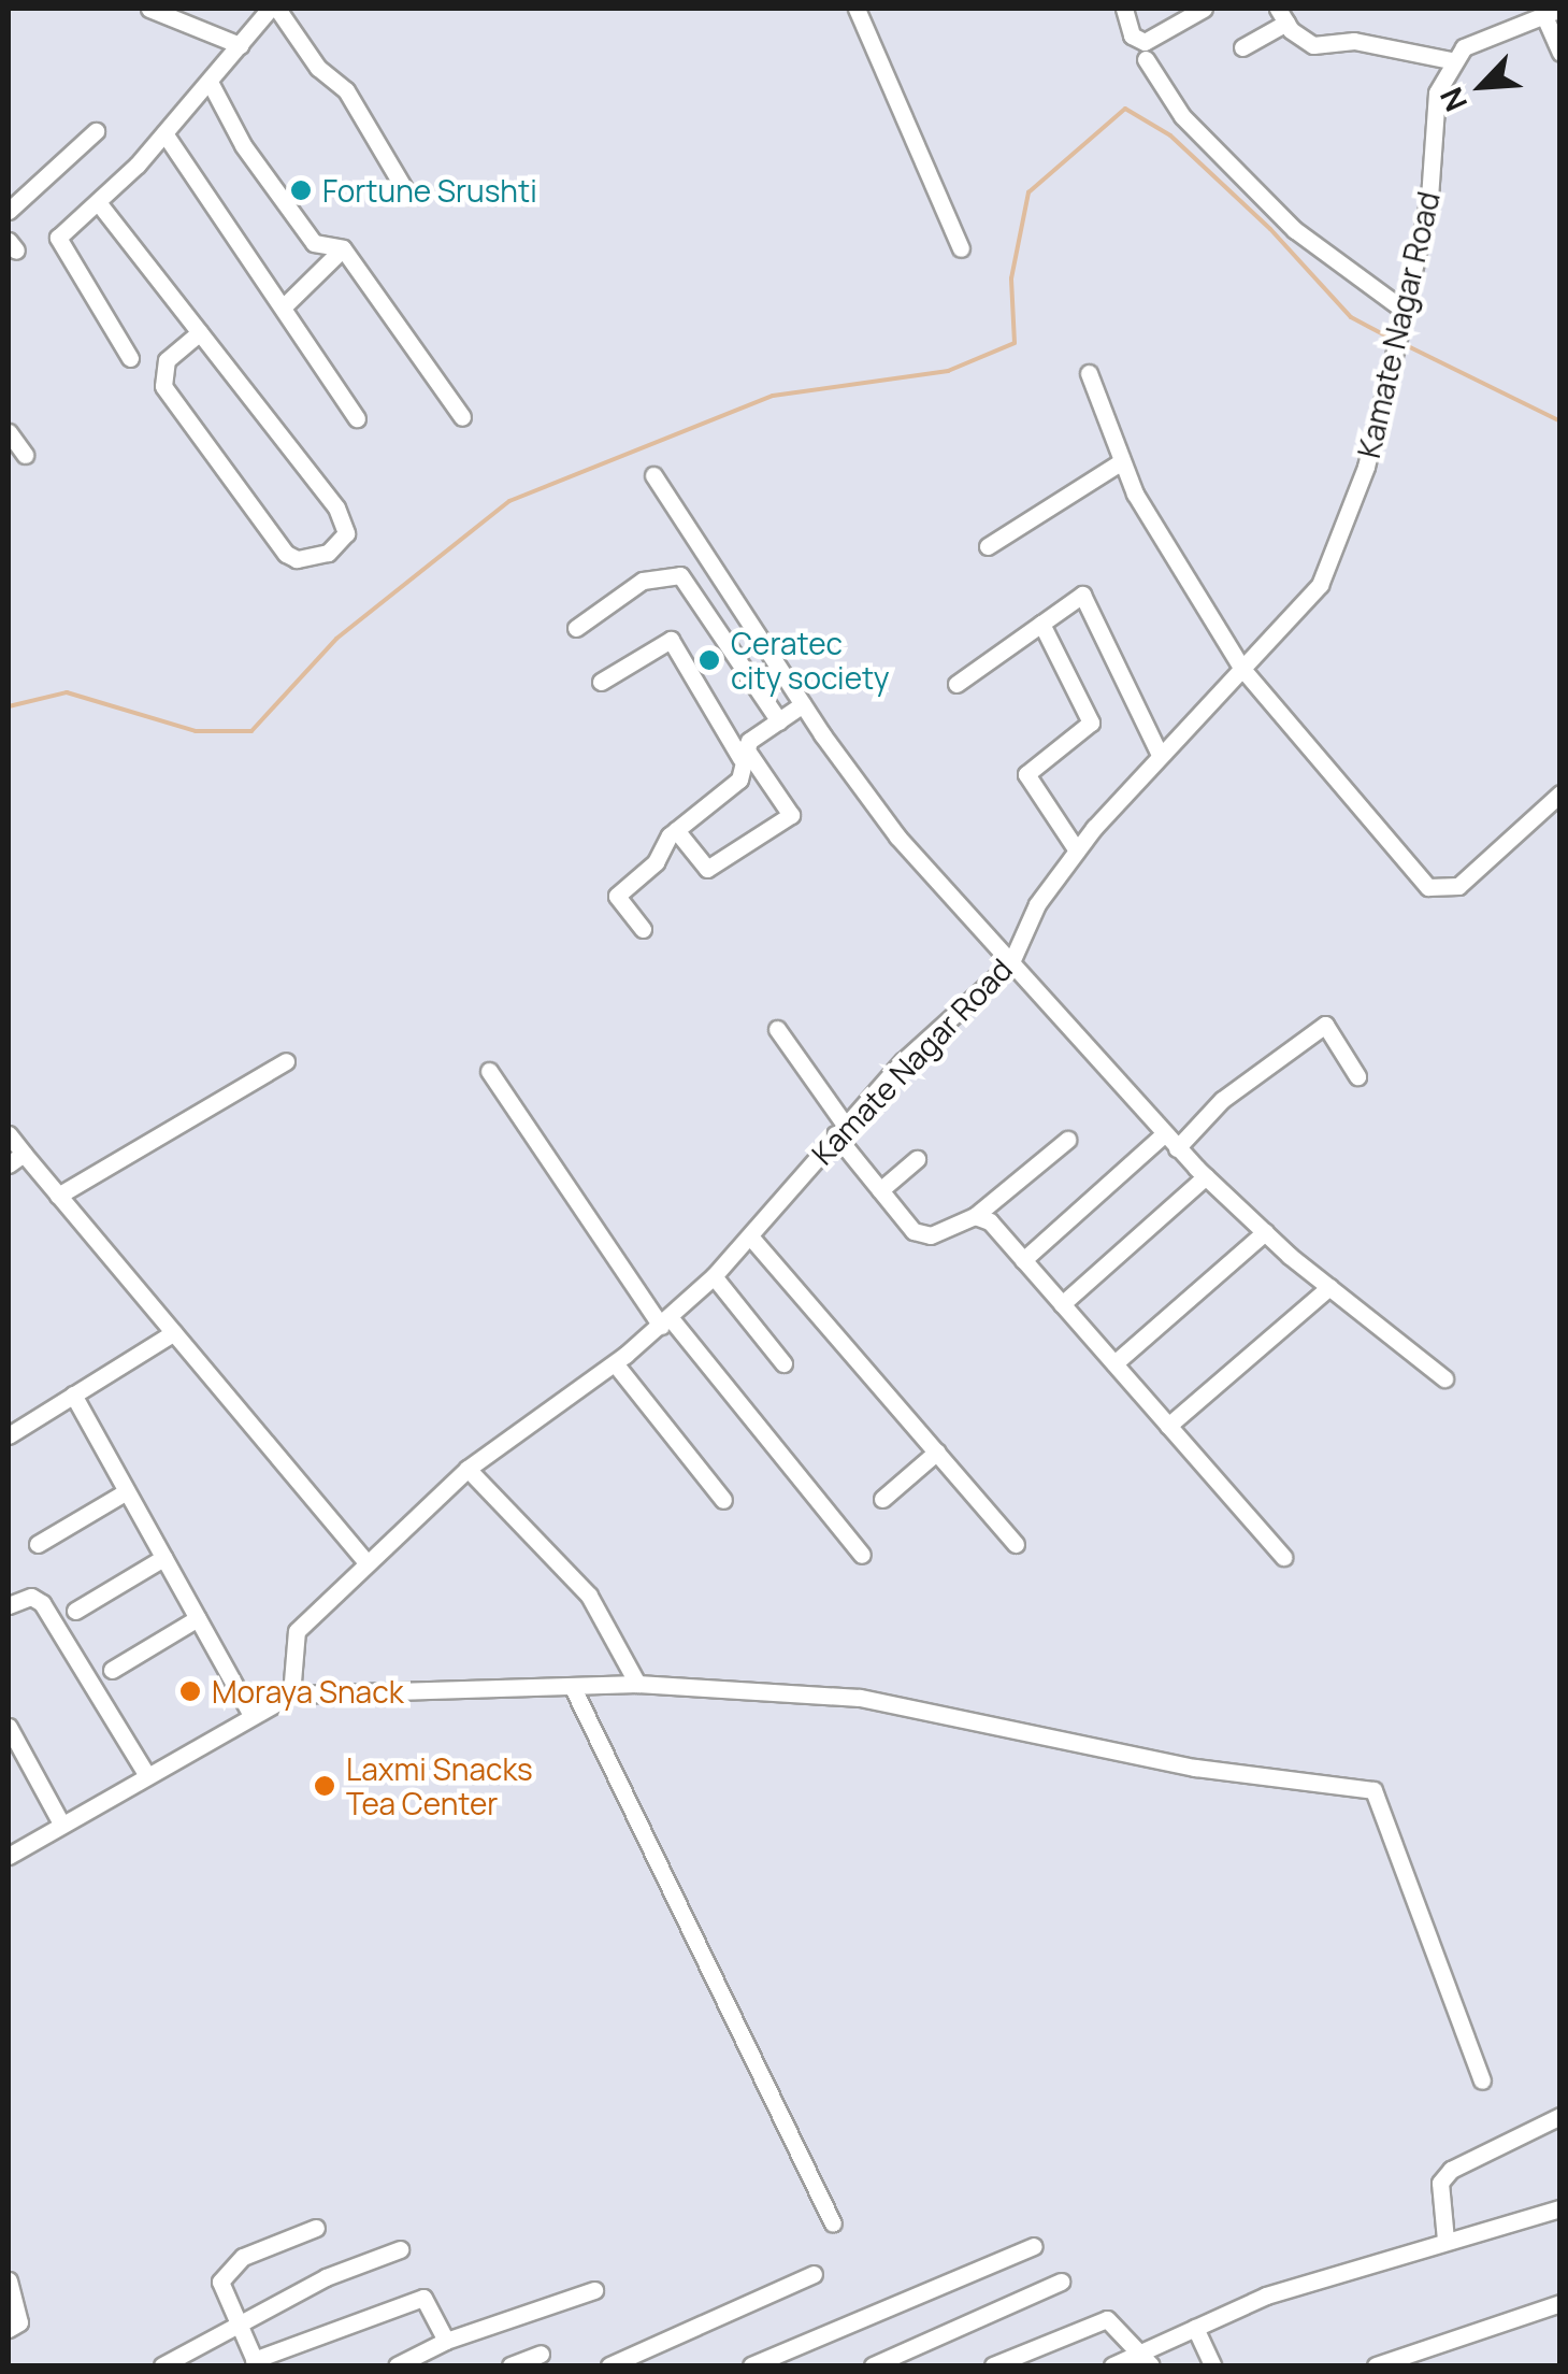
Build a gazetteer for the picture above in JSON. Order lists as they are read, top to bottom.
{
  "streets": {
    "street": ["Kamate Nagar Road"]
  },
  "places": [
    "Fortune Srushti",
    "Ceratec city society",
    "Moraya Snack",
    "Laxmi Snacks Tea Center"
  ],
  "north": "bottom left"
}
